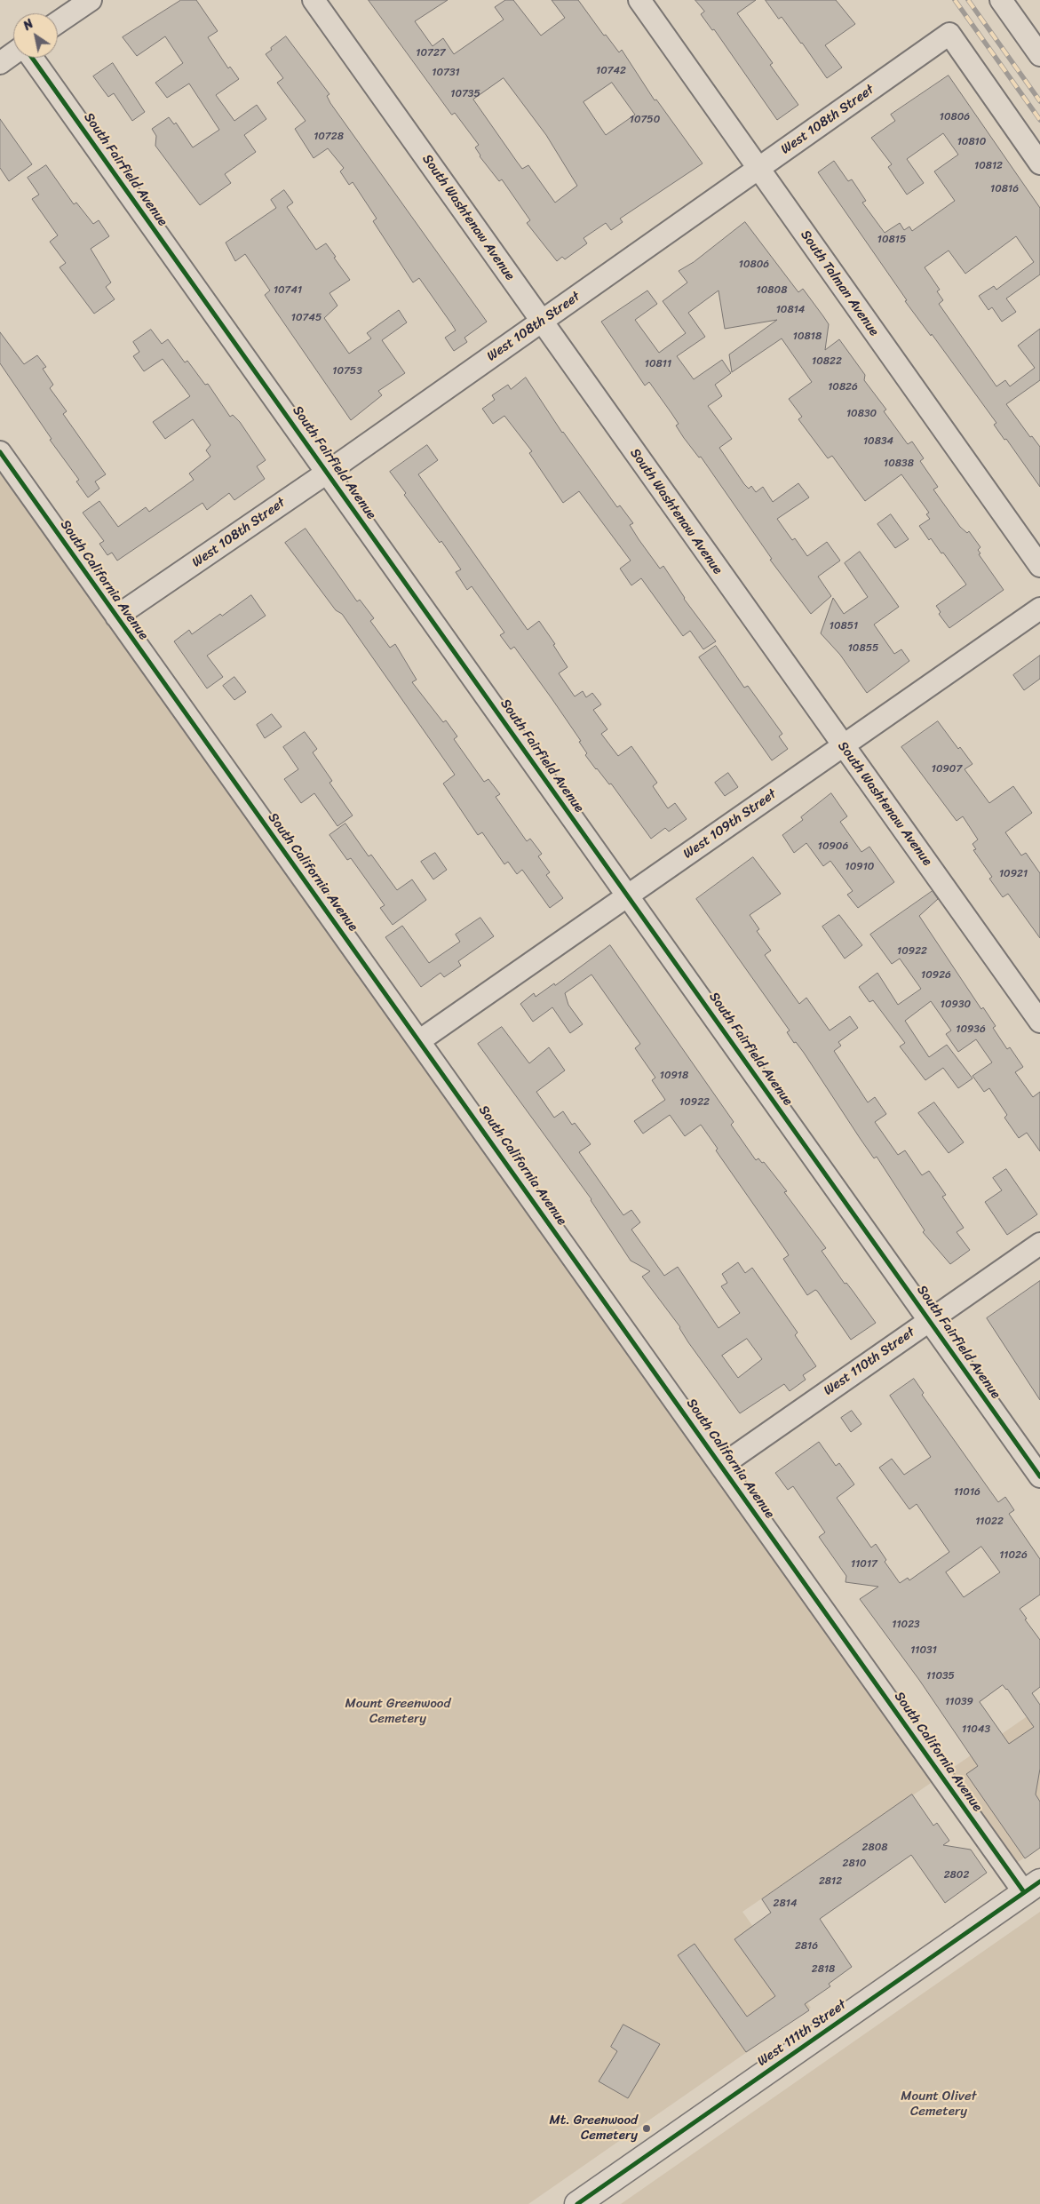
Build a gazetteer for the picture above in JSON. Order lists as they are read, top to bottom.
{
  "streets": {
    "main road": ["West 111th Street"],
    "street": [
      "West 108th Street",
      "South Fairfield Avenue",
      "South Washtenaw Avenue",
      "South Talman Avenue",
      "South California Avenue",
      "West 109th Street",
      "West 110th Street"
    ]
  },
  "crossings": [
    ["West 108th Street", "South Fairfield Avenue"],
    ["West 108th Street", "South Washtenaw Avenue"],
    ["West 108th Street", "South Talman Avenue"],
    ["West 108th Street", "South California Avenue"],
    ["South Fairfield Avenue", "West 109th Street"],
    ["South Fairfield Avenue", "West 110th Street"],
    ["South Washtenaw Avenue", "West 109th Street"],
    ["South California Avenue", "West 109th Street"],
    ["South California Avenue", "West 110th Street"],
    ["South California Avenue", "West 111th Street"]
  ],
  "parks": ["Mount Greenwood Cemetery", "Mount Olivet Cemetery"],
  "places": ["Mt. Greenwood Cemetery"],
  "house_numbers": [
    "10727",
    "10742",
    "10731",
    "10735",
    "10806",
    "10750",
    "10728",
    "10810",
    "10812",
    "10816",
    "10815",
    "10806",
    "10741",
    "10808",
    "10814",
    "10745",
    "10818",
    "10822",
    "10811",
    "10753",
    "10826",
    "10830",
    "10834",
    "10838",
    "10851",
    "10855",
    "10907",
    "10906",
    "10910",
    "10921",
    "10922",
    "10926",
    "10930",
    "10936",
    "10918",
    "10922",
    "11016",
    "11022",
    "11026",
    "11017",
    "11023",
    "11031",
    "11035",
    "11039",
    "11043",
    "2808",
    "2810",
    "2802",
    "2812",
    "2814",
    "2816",
    "2818"
  ],
  "north": "top left"
}
